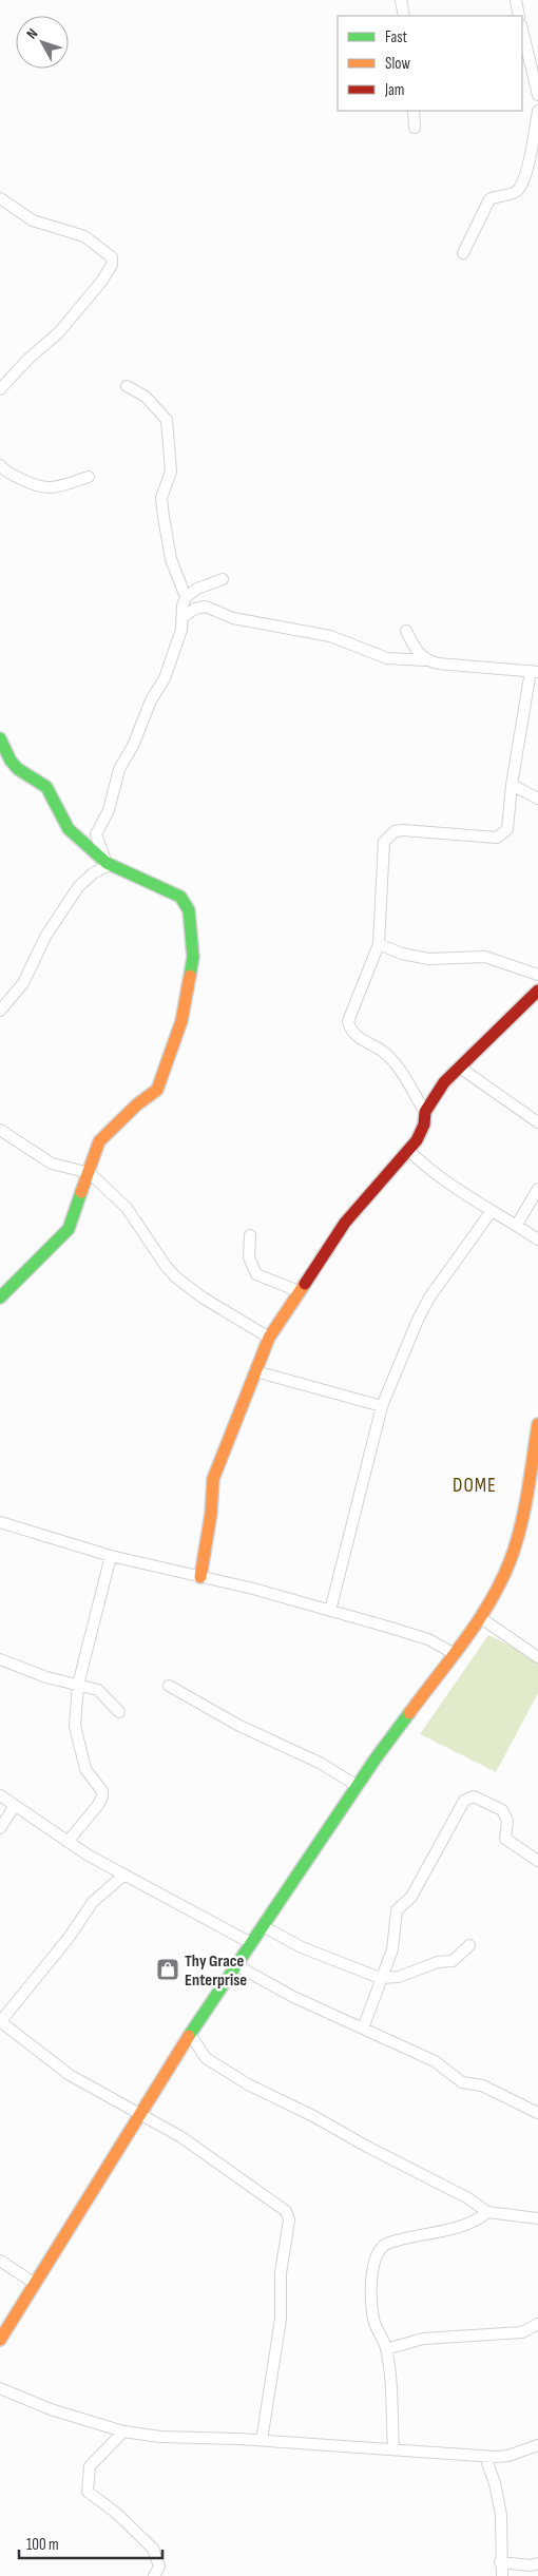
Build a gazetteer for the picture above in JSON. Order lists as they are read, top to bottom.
{
  "districts": ["DOME"],
  "places": {
    "shop": ["Thy Grace Enterprise"]
  },
  "legend": ["Fast", "Slow", "Jam"],
  "scale_bar": "100 m",
  "north": "top left"
}
